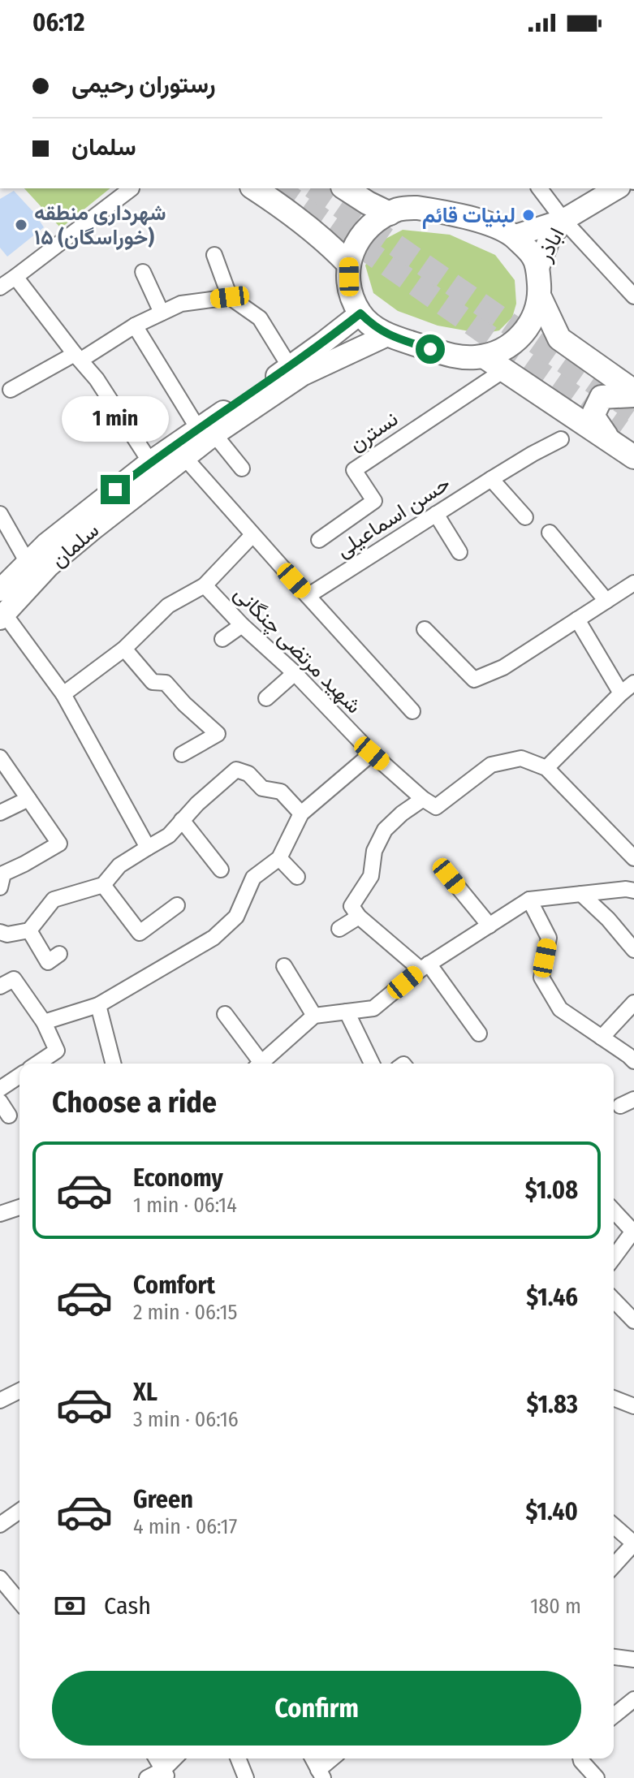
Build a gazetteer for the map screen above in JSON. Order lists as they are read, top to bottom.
{
  "streets": {
    "main road": ["اباذر", "سلمان"],
    "street": ["نسترن", "حسن اسماعیلی", "شهید مرتضی چنگانی"]
  },
  "crossings": [
    ["اباذر", "سلمان"]
  ],
  "places": ["لبنیات قائم", "شهرداری منطقه ۱۵ (خوراسگان)"],
  "page": {
    "status": "06:12",
    "banner": ["رستوران رحیمی", "سلمان"],
    "bubble": "1 min",
    "heading": "Choose a ride",
    "list": [
      {
        "name": "Economy",
        "note": "1 min · 06:14",
        "value": "$1.08"
      },
      {
        "name": "Comfort",
        "note": "2 min · 06:15",
        "value": "$1.46"
      },
      {
        "name": "XL",
        "note": "3 min · 06:16",
        "value": "$1.83"
      },
      {
        "name": "Green",
        "note": "4 min · 06:17",
        "value": "$1.40"
      }
    ],
    "pay": ["Cash", "180 m"],
    "buttons": "Confirm"
  }
}
